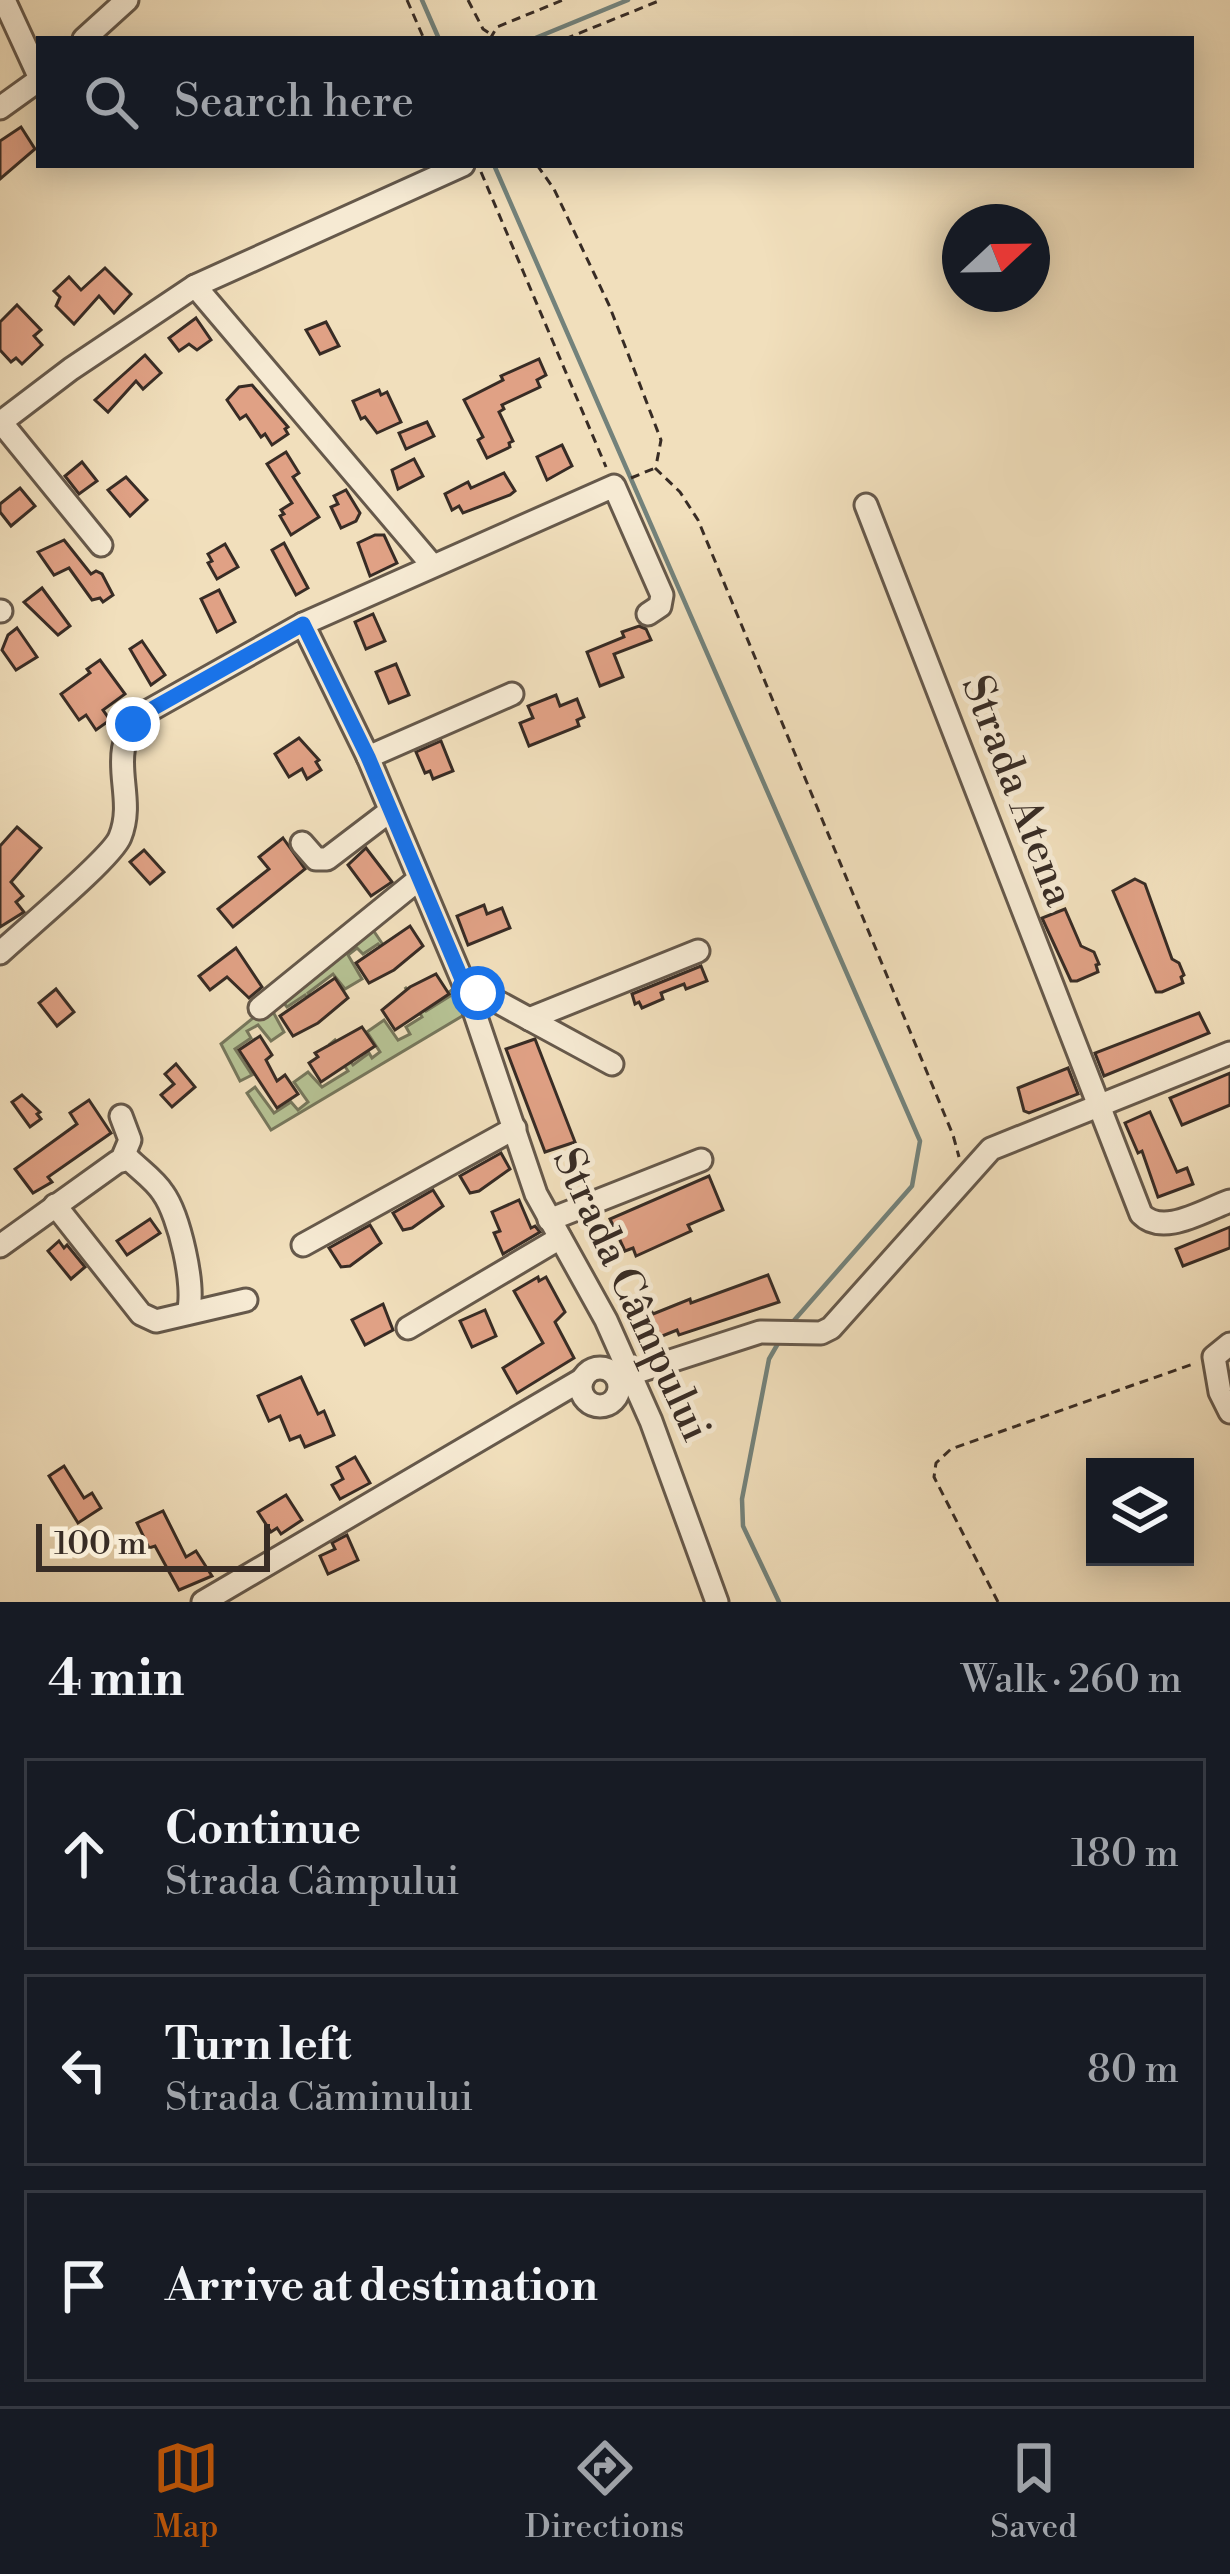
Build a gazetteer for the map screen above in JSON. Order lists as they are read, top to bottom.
{
  "streets": {
    "street": ["Strada Atena", "Strada Câmpului"]
  },
  "scale_bar": "100 m",
  "north": "right",
  "page": {
    "search": "Search here",
    "scale": "100 m",
    "heading": ["4 min", "Walk · 260 m"],
    "list": [
      ["Continue", "Strada Câmpului", "180 m"],
      ["Turn left", "Strada Căminului", "80 m"],
      "Arrive at destination"
    ],
    "nav": ["Map", "Directions", "Saved"]
  }
}
